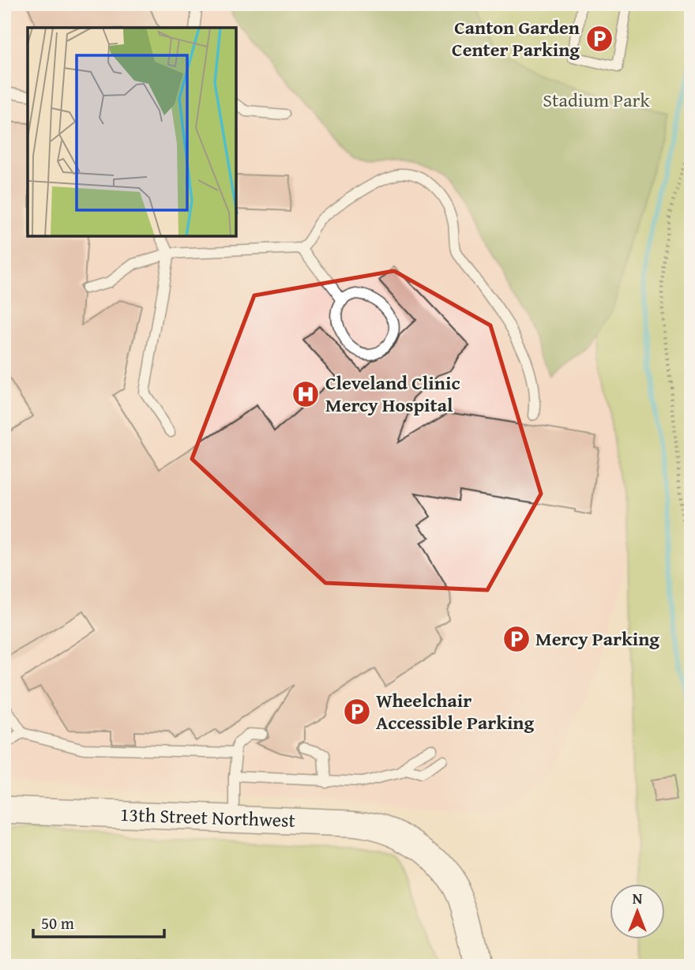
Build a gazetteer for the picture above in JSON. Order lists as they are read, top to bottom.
{
  "streets": {
    "main road": ["13th Street Northwest"]
  },
  "parks": ["Stadium Park"],
  "places": {
    "parking": ["Canton Garden Center Parking", "Mercy Parking", "Wheelchair Accessible Parking"],
    "hospital": ["Cleveland Clinic Mercy Hospital"]
  },
  "scale_bar": "50 m",
  "north": "top"
}
